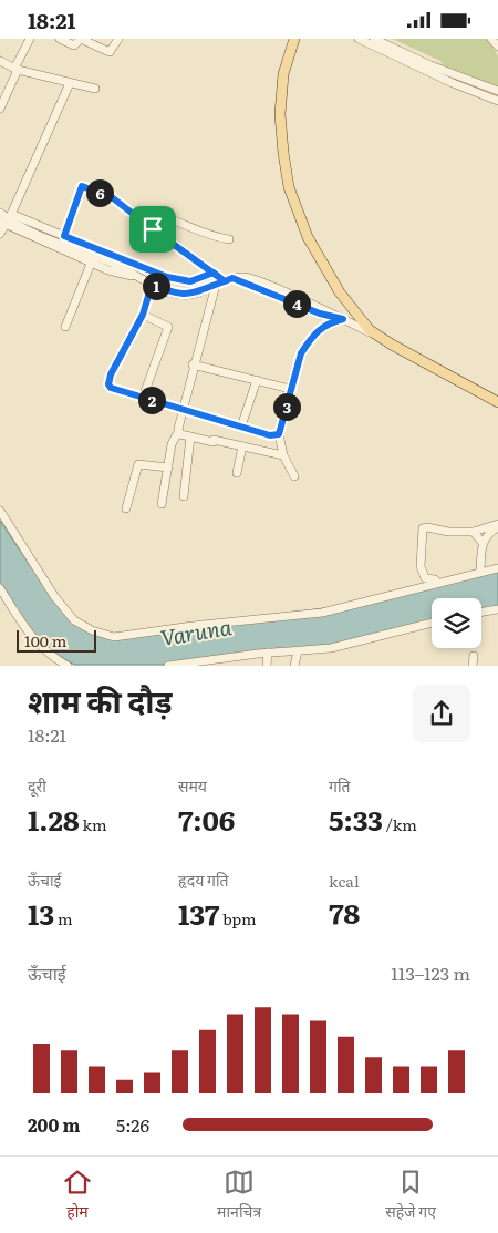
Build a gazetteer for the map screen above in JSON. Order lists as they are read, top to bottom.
{
  "water": ["Varuna"],
  "scale_bar": "100 m",
  "page": {
    "status": "18:21",
    "pins": [
      "6",
      "1",
      "4",
      "2",
      "3"
    ],
    "scale": "100 m",
    "heading": ["शाम की दौड़", "18:21"],
    "stats": [
      ["दूरी", "1.28 km"],
      ["समय", "7:06"],
      ["गति", "5:33 /km"],
      ["ऊँचाई", "13 m"],
      ["हृदय गति", "137 bpm"],
      ["kcal", "78"]
    ],
    "chart": ["ऊँचाई", "113–123 m"],
    "list": [
      {
        "name": "200 m",
        "note": "5:26"
      }
    ],
    "tabs": ["होम", "मानचित्र", "सहेजे गए"]
  }
}
